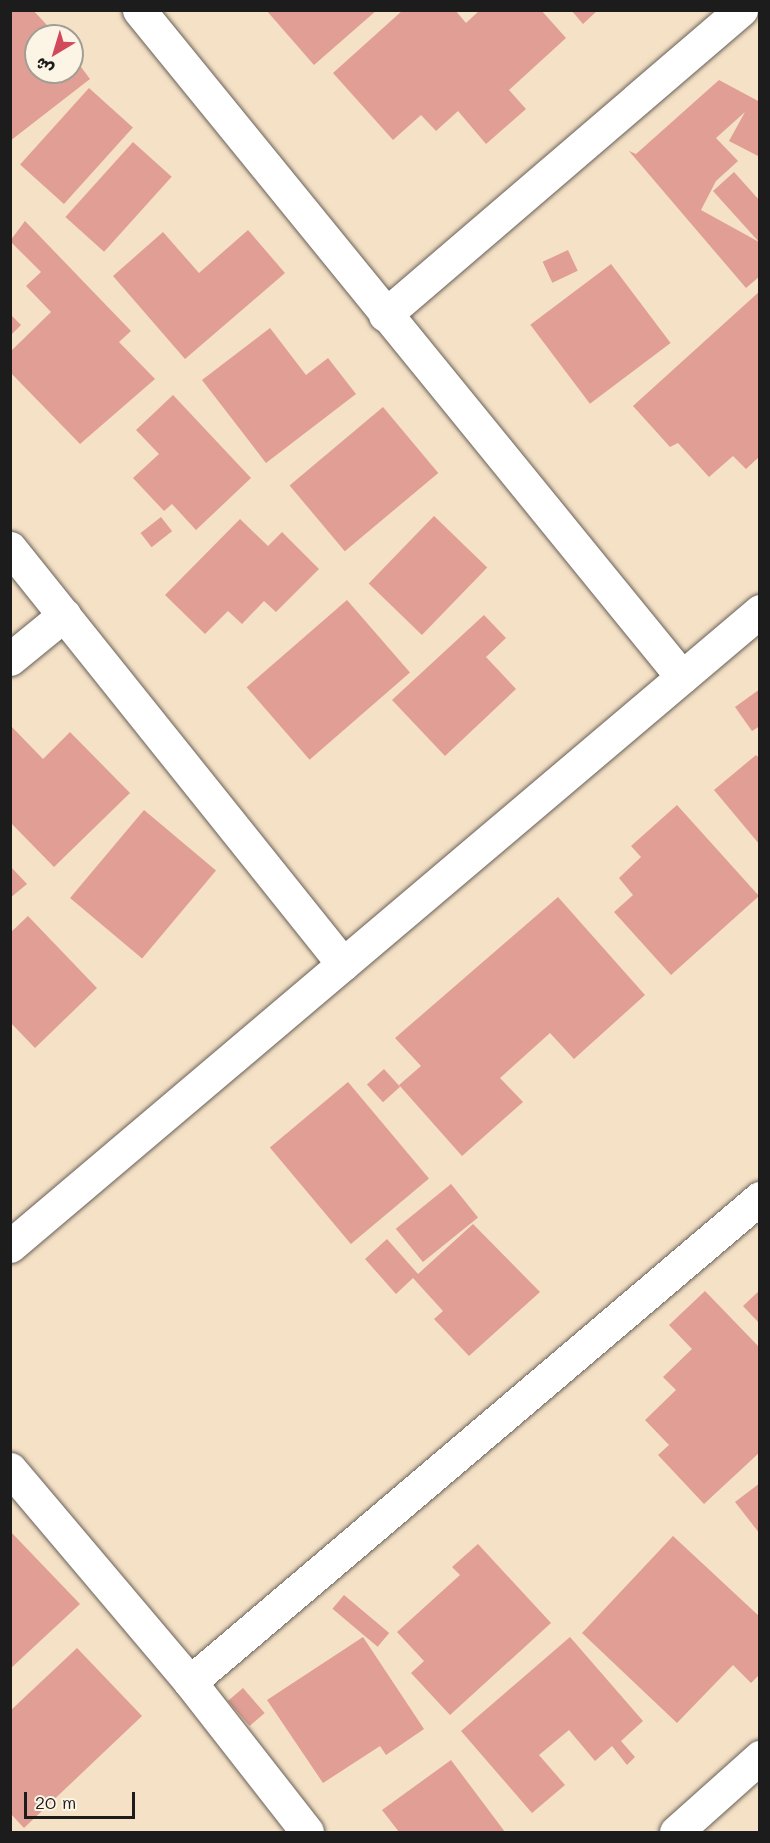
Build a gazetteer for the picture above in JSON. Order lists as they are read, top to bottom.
{
  "scale_bar": "20 m",
  "north": "bottom left"
}
